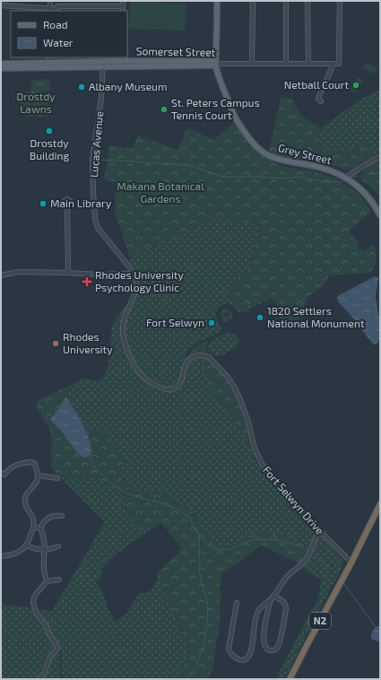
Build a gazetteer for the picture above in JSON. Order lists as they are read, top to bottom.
{
  "streets": {
    "highway": ["N2"],
    "main road": ["Somerset Street", "Grey Street"],
    "street": ["Lucas Avenue", "Fort Selwyn Drive"]
  },
  "crossings": [
    ["Somerset Street", "Lucas Avenue"],
    ["Somerset Street", "Grey Street"],
    ["Lucas Avenue", "Fort Selwyn Drive"],
    ["Fort Selwyn Drive", "N2"]
  ],
  "parks": ["Drostdy Lawns", "Makana Botanical Gardens"],
  "places": {
    "other": [
      "Netball Court",
      "Albany Museum",
      "St. Peters Campus Tennis Court",
      "Drostdy Building",
      "Main Library",
      "1820 Settlers National Monument",
      "Fort Selwyn",
      "Rhodes University"
    ],
    "health": ["Rhodes University Psychology Clinic"]
  },
  "legend": ["Road", "Water"]
}
